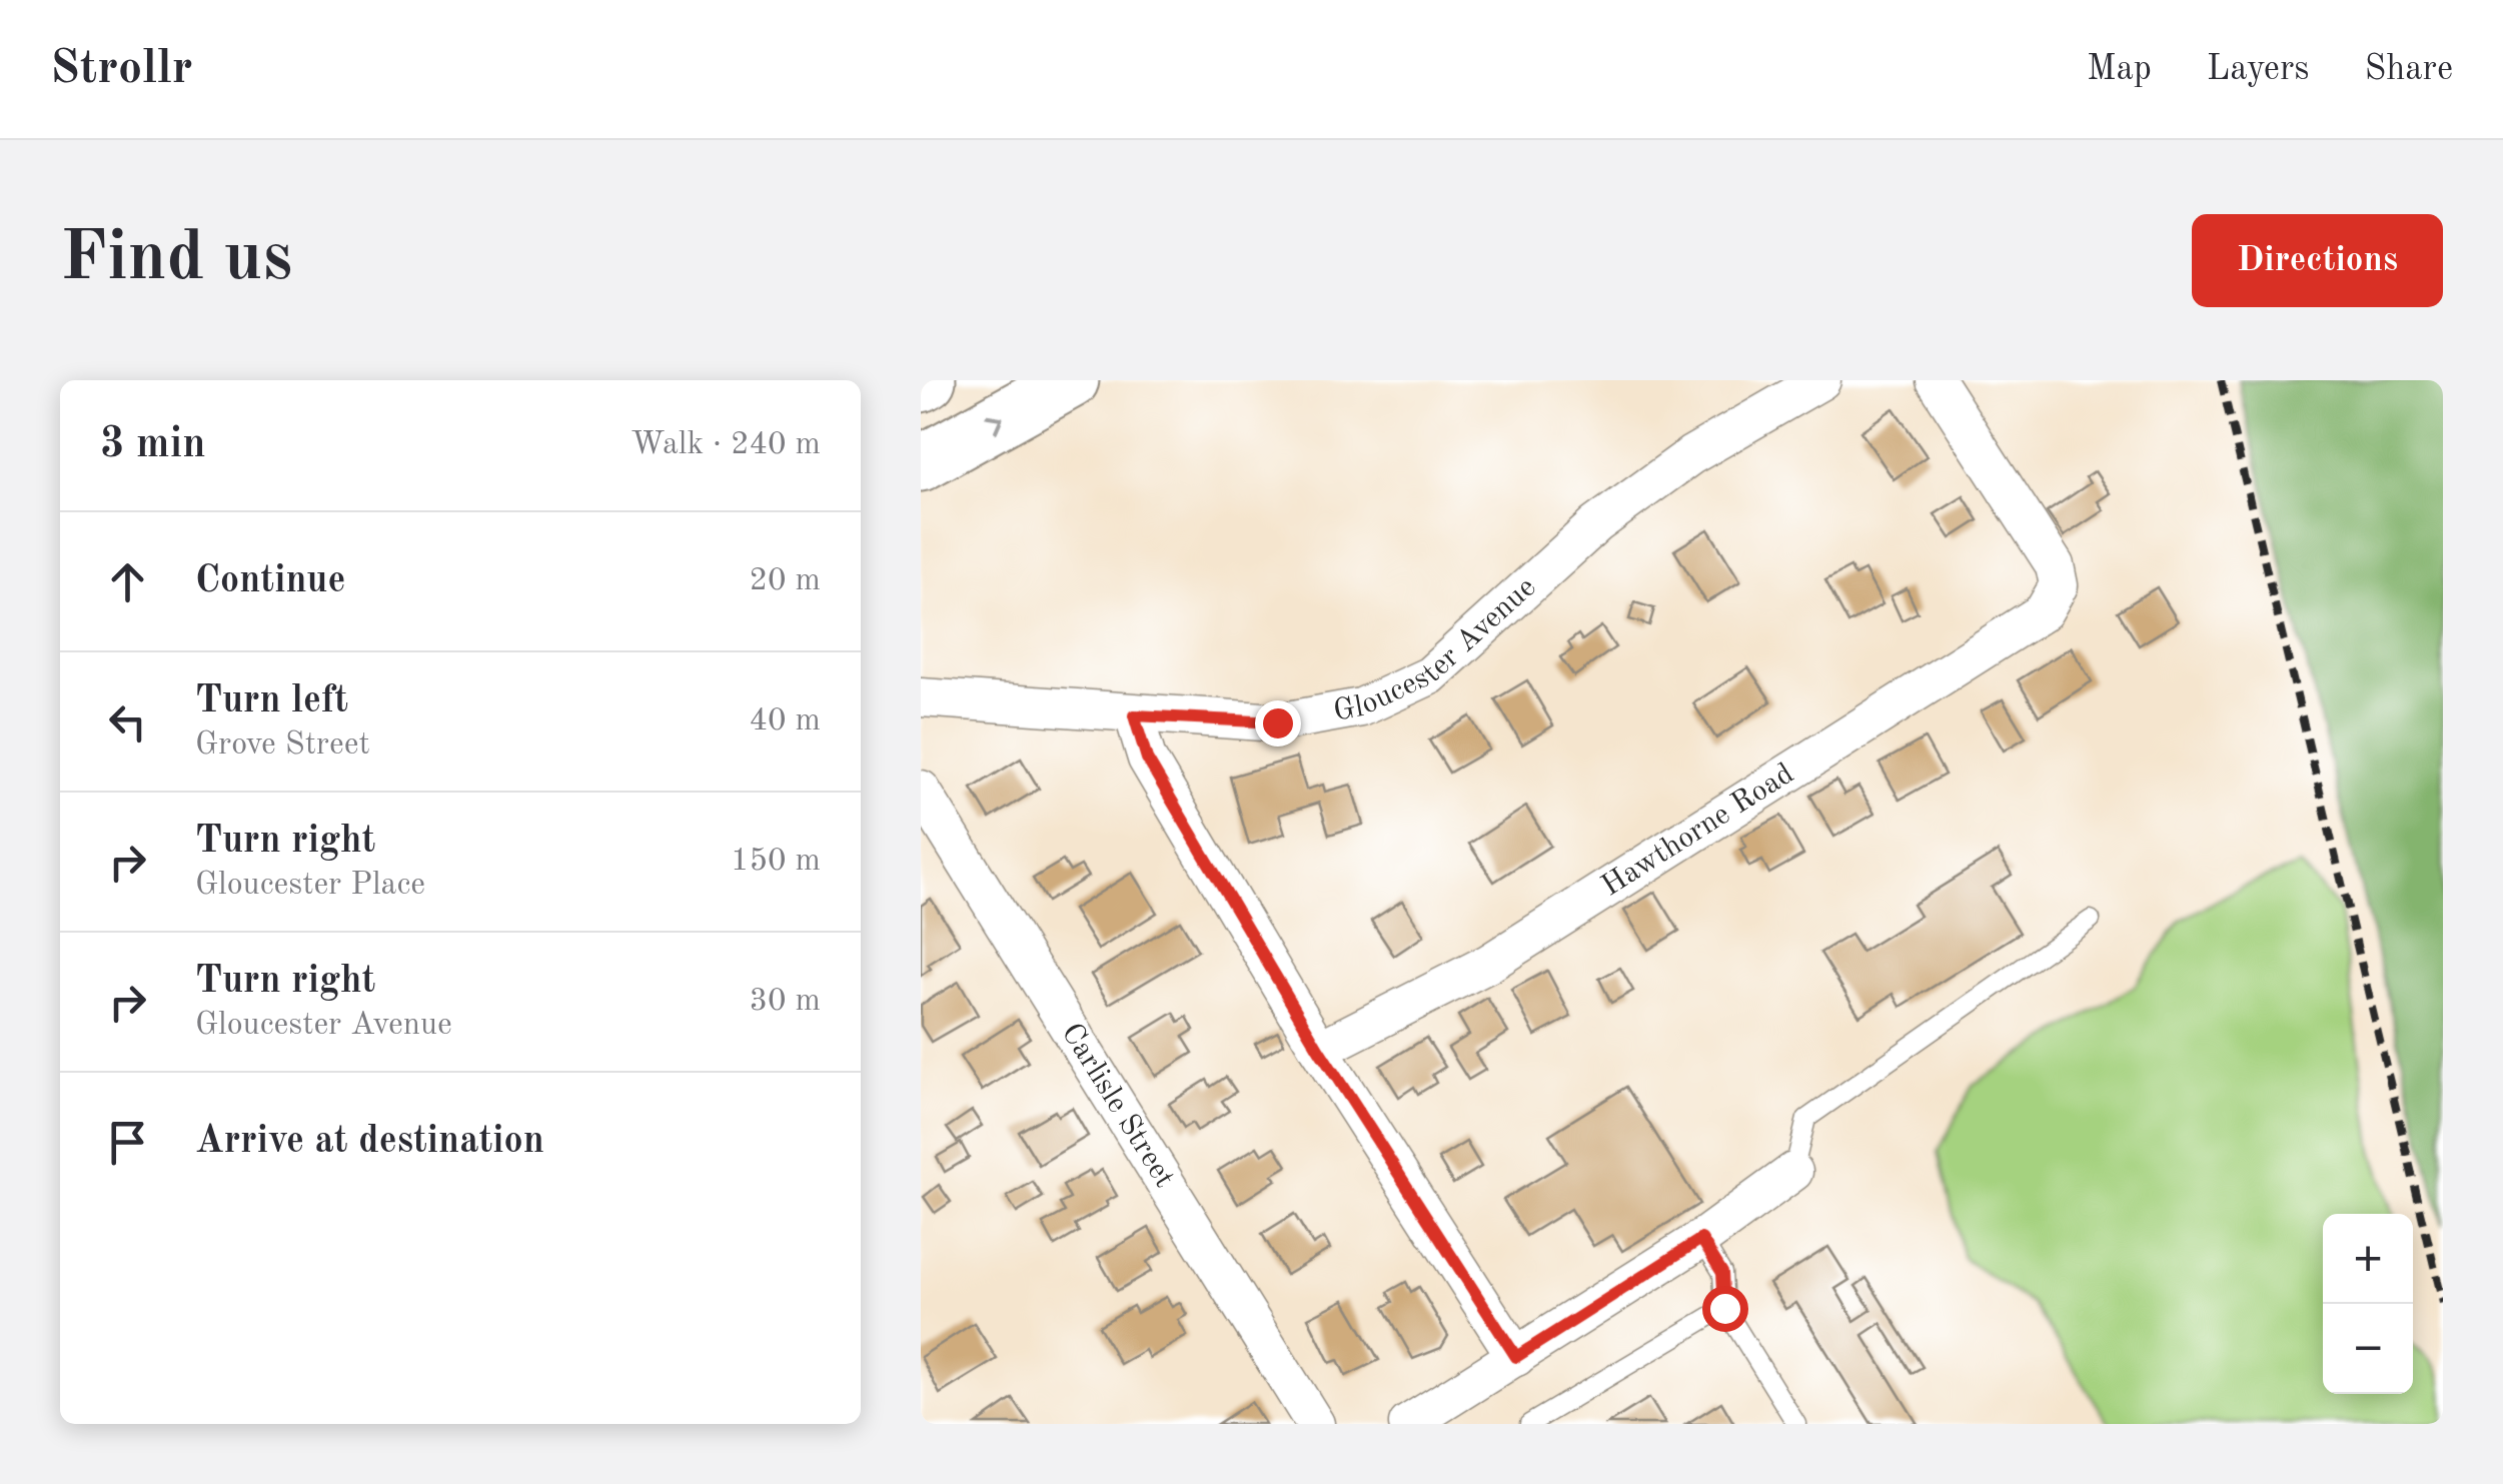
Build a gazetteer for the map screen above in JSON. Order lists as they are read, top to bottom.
{
  "streets": {
    "street": ["Gloucester Avenue", "Hawthorne Road", "Carlisle Street"]
  },
  "page": {
    "header": "Strollr",
    "nav": ["Map", "Layers", "Share"],
    "buttons": "Directions",
    "title": "Find us",
    "heading": ["3 min", "Walk · 240 m"],
    "list": [
      ["Continue", "20 m"],
      ["Turn left", "Grove Street", "40 m"],
      ["Turn right", "Gloucester Place", "150 m"],
      ["Turn right", "Gloucester Avenue", "30 m"],
      "Arrive at destination"
    ],
    "map_buttons": ["+", "−"]
  }
}
